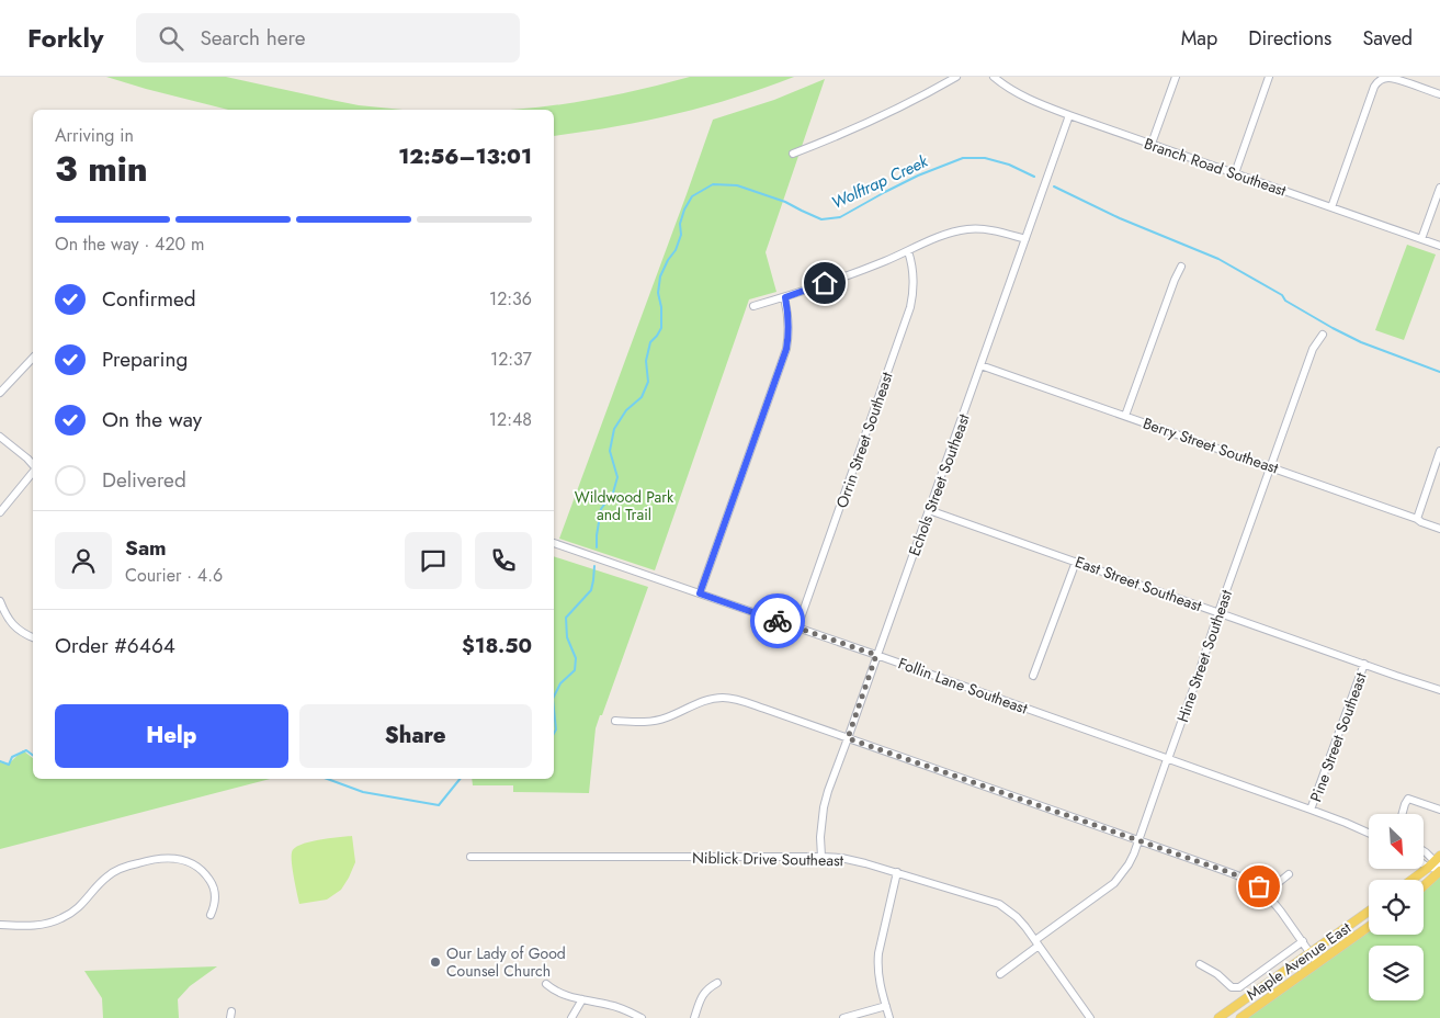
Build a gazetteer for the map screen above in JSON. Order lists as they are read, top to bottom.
{
  "streets": {
    "main road": ["Maple Avenue East"],
    "street": [
      "Branch Road Southeast",
      "Orrin Street Southeast",
      "Berry Street Southeast",
      "Echols Street Southeast",
      "East Street Southeast",
      "Hine Street Southeast",
      "Follin Lane Southeast",
      "Pine Street Southeast",
      "Niblick Drive Southeast"
    ]
  },
  "crossings": [
    ["Branch Road Southeast", "Echols Street Southeast"],
    ["Orrin Street Southeast", "Follin Lane Southeast"],
    ["Berry Street Southeast", "Echols Street Southeast"],
    ["Berry Street Southeast", "Hine Street Southeast"],
    ["Echols Street Southeast", "East Street Southeast"],
    ["Echols Street Southeast", "Follin Lane Southeast"],
    ["Echols Street Southeast", "Niblick Drive Southeast"],
    ["East Street Southeast", "Hine Street Southeast"],
    ["East Street Southeast", "Pine Street Southeast"],
    ["Hine Street Southeast", "Follin Lane Southeast"],
    ["Hine Street Southeast", "Niblick Drive Southeast"],
    ["Follin Lane Southeast", "Pine Street Southeast"]
  ],
  "water": ["Wolftrap Creek"],
  "parks": ["Wildwood Park and Trail"],
  "places": ["Our Lady of Good Counsel Church"],
  "north": "bottom right",
  "page": {
    "header": "Forkly",
    "search": "Search here",
    "nav": ["Map", "Directions", "Saved"],
    "heading": ["3 min", "Arriving in", "12:56–13:01"],
    "panel": [
      "Sam",
      "Courier · 4.6",
      "Order #6464",
      "$18.50"
    ],
    "bar": "On the way · 420 m",
    "list": [
      ["Confirmed", "12:36"],
      ["Preparing", "12:37"],
      ["On the way", "12:48"],
      "Delivered"
    ],
    "buttons": ["Help", "Share"]
  }
}
